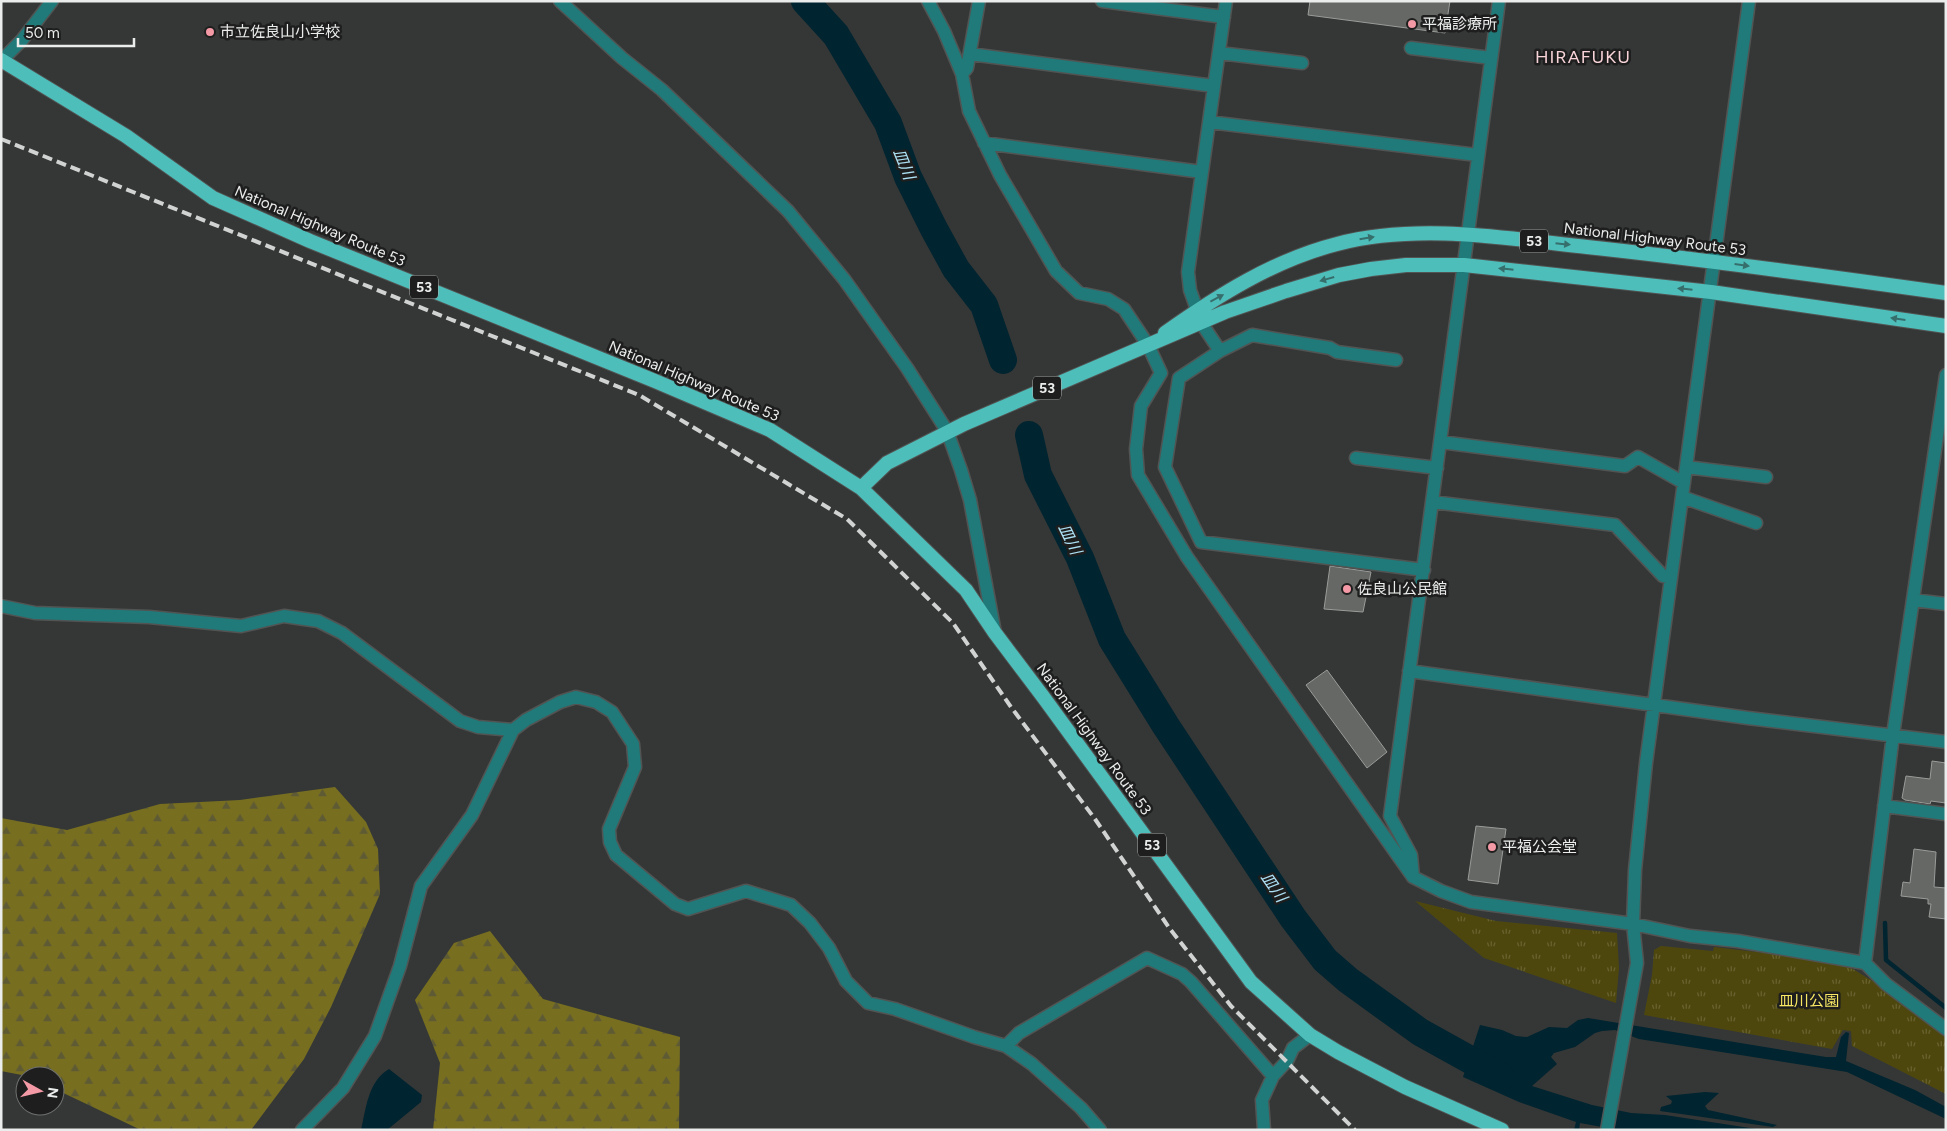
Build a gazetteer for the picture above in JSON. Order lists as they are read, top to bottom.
{
  "streets": {
    "highway": ["National Highway Route 53", "53"]
  },
  "districts": ["HIRAFUKU"],
  "water": ["皿川"],
  "parks": ["皿川公園"],
  "places": [
    "平福診療所",
    "市立佐良山小学校",
    "佐良山公民館",
    "平福公会堂"
  ],
  "scale_bar": "50 m",
  "north": "right"
}
